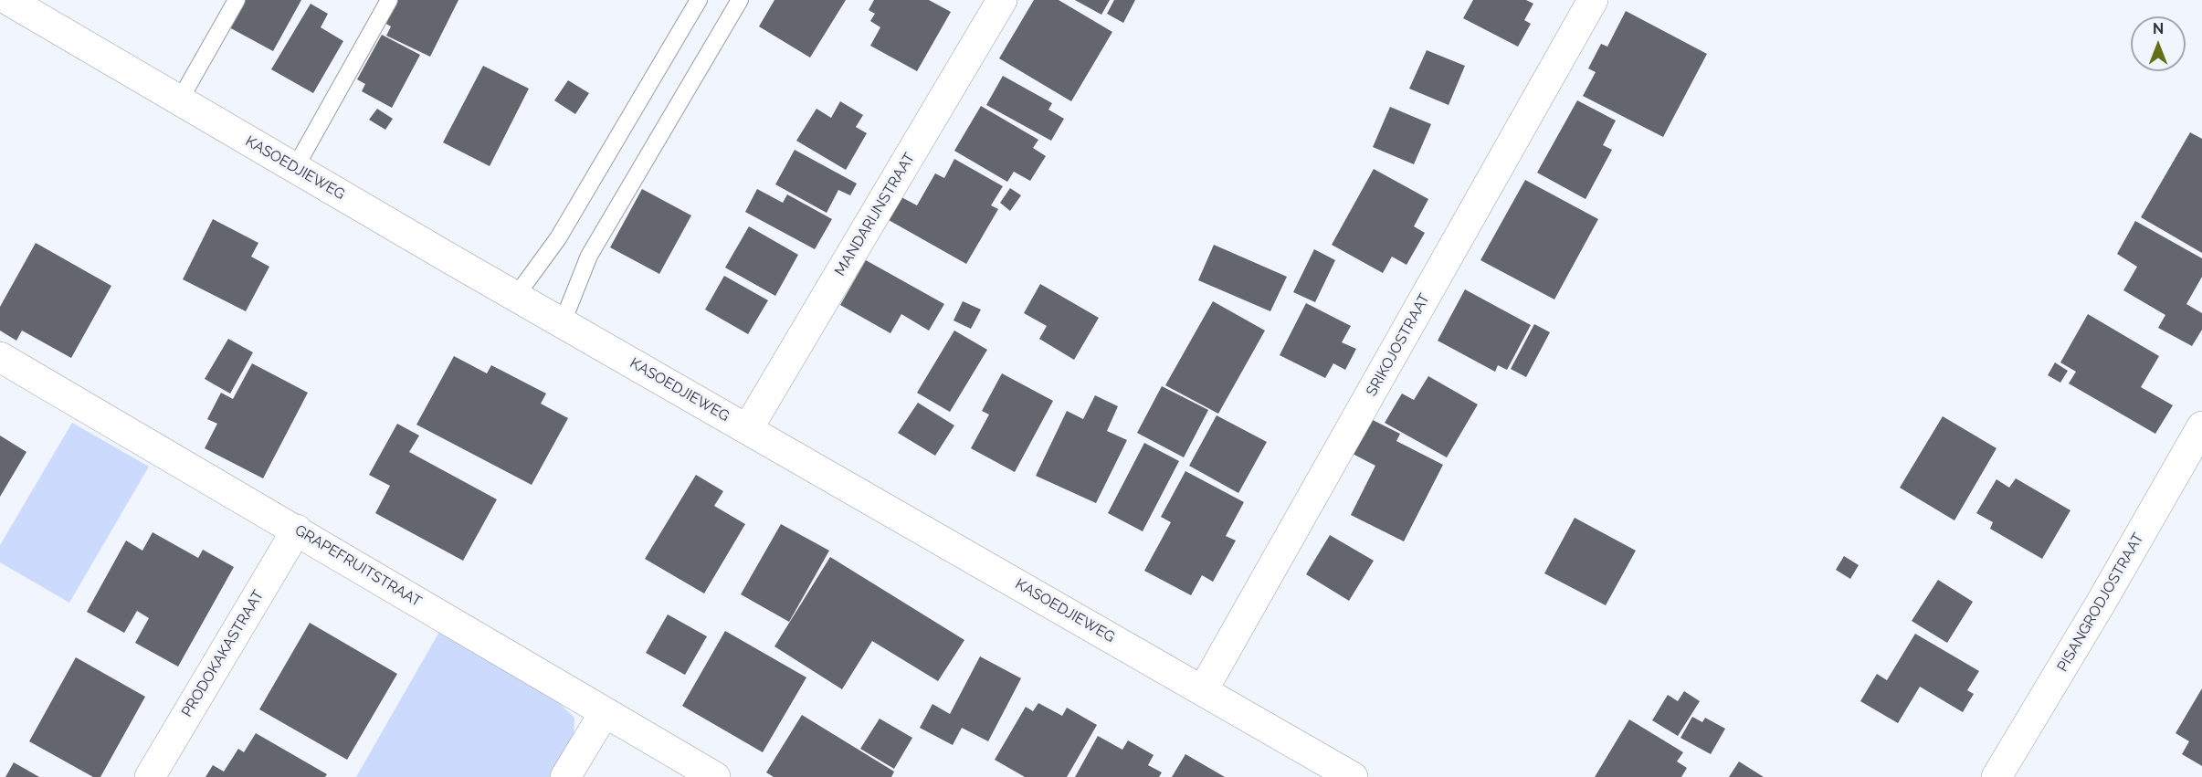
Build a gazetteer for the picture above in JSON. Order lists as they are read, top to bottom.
{
  "streets": {
    "street": [
      "KASOEDJIEWEG",
      "MANDARIJNSTRAAT",
      "SRIKOJOSTRAAT",
      "GRAPEFRUITSTRAAT",
      "PISANGRODJOSTRAAT",
      "PRODOKAKASTRAAT"
    ]
  },
  "crossings": [
    ["KASOEDJIEWEG", "MANDARIJNSTRAAT"],
    ["KASOEDJIEWEG", "SRIKOJOSTRAAT"],
    ["GRAPEFRUITSTRAAT", "PRODOKAKASTRAAT"]
  ],
  "north": "top"
}
